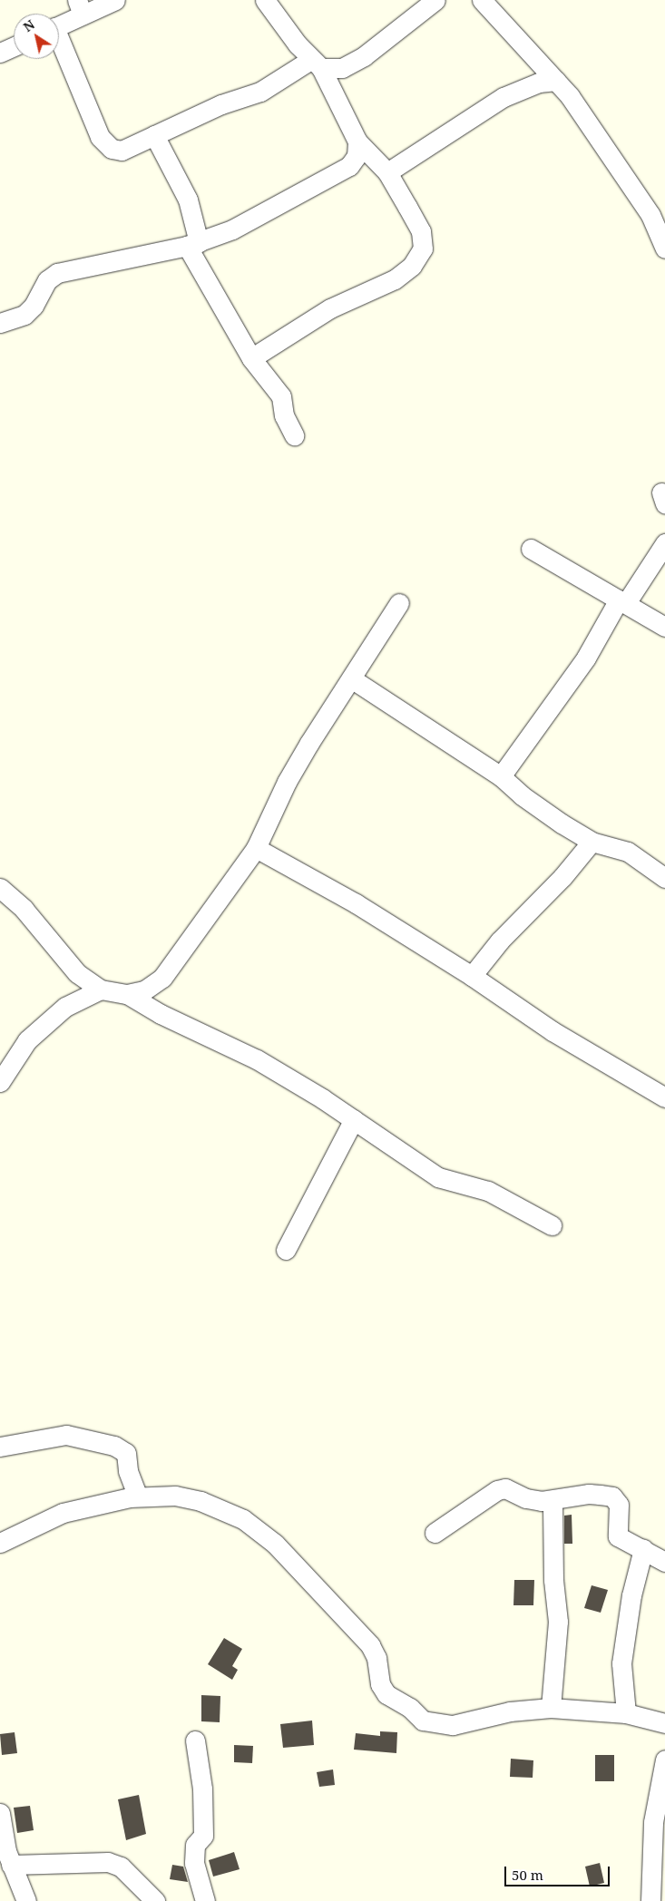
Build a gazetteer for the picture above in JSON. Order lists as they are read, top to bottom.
{
  "scale_bar": "50 m",
  "north": "top left"
}
